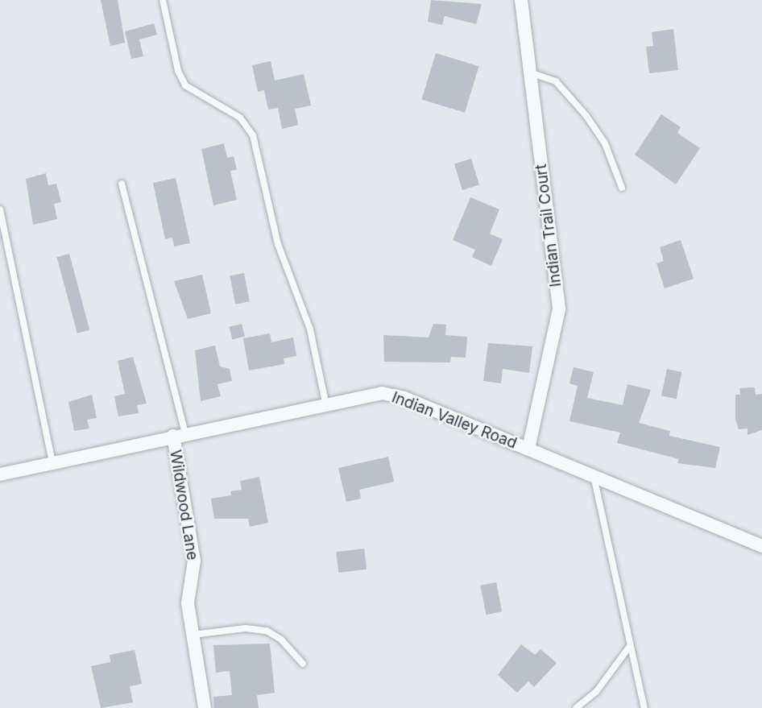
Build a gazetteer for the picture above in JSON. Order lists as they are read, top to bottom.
{
  "streets": {
    "street": ["Indian Trail Court", "Indian Valley Road", "Wildwood Lane"]
  },
  "crossings": [
    ["Indian Trail Court", "Indian Valley Road"],
    ["Indian Valley Road", "Wildwood Lane"]
  ]
}
